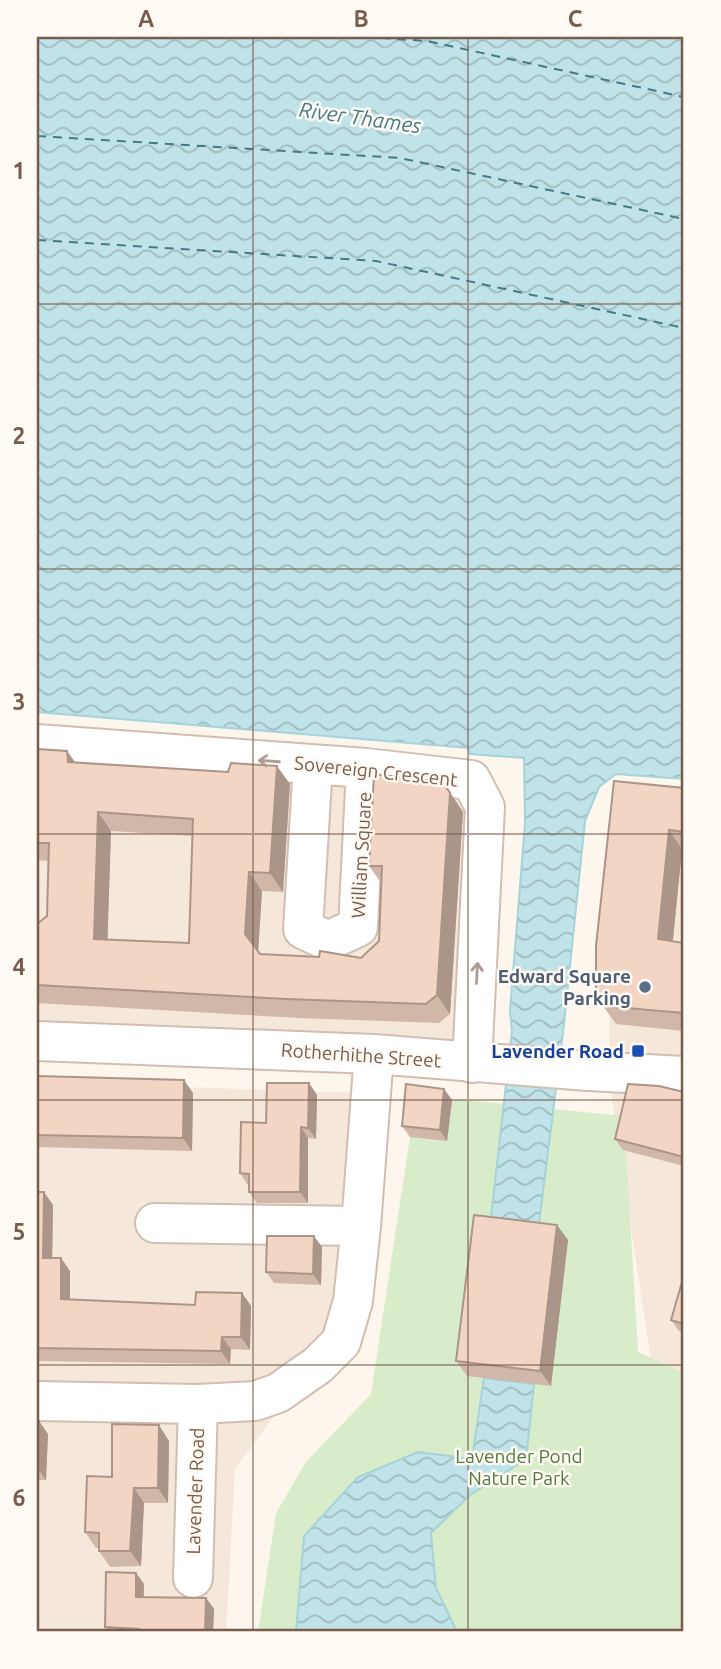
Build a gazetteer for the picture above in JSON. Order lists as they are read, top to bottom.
{
  "streets": {
    "street": [
      "Sovereign Crescent",
      "William Square",
      "Rotherhithe Street",
      "Lavender Road"
    ]
  },
  "crossings": [
    ["Sovereign Crescent", "William Square"],
    ["Sovereign Crescent", "Rotherhithe Street"],
    ["Rotherhithe Street", "Lavender Road"]
  ],
  "water": ["River Thames"],
  "parks": ["Lavender Pond Nature Park"],
  "places": {
    "other": ["Edward Square Parking"],
    "transit": ["Lavender Road"]
  },
  "grid": {
    "columns": ["A", "B", "C"],
    "rows": [
      "1",
      "2",
      "3",
      "4",
      "5",
      "6"
    ]
  }
}
